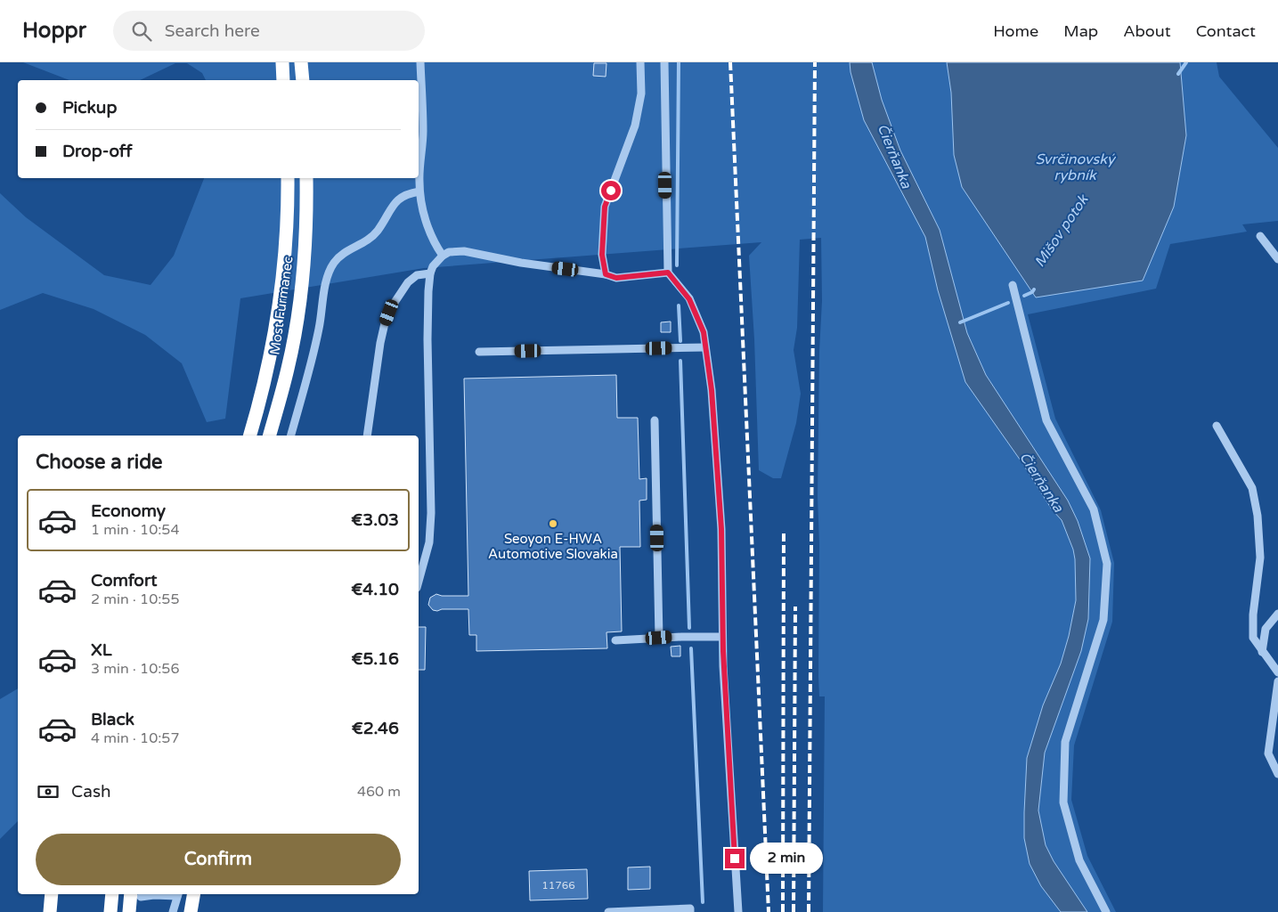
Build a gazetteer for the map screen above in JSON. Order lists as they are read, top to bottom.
{
  "streets": {
    "highway": ["Most Furmanec"]
  },
  "water": ["Čierňanka", "Svrčinovský rybník", "Mišov potok"],
  "places": ["Seoyon E-HWA Automotive Slovakia"],
  "house_numbers": ["11766"],
  "page": {
    "header": "Hoppr",
    "search": "Search here",
    "nav": [
      "Home",
      "Map",
      "About",
      "Contact"
    ],
    "banner": ["Pickup", "Drop-off"],
    "heading": "Choose a ride",
    "list": [
      {
        "name": "Economy",
        "note": "1 min · 10:54",
        "value": "€3.03"
      },
      {
        "name": "Comfort",
        "note": "2 min · 10:55",
        "value": "€4.10"
      },
      {
        "name": "XL",
        "note": "3 min · 10:56",
        "value": "€5.16"
      },
      {
        "name": "Black",
        "note": "4 min · 10:57",
        "value": "€2.46"
      }
    ],
    "pay": ["Cash", "460 m"],
    "buttons": "Confirm",
    "bubble": "2 min"
  }
}
